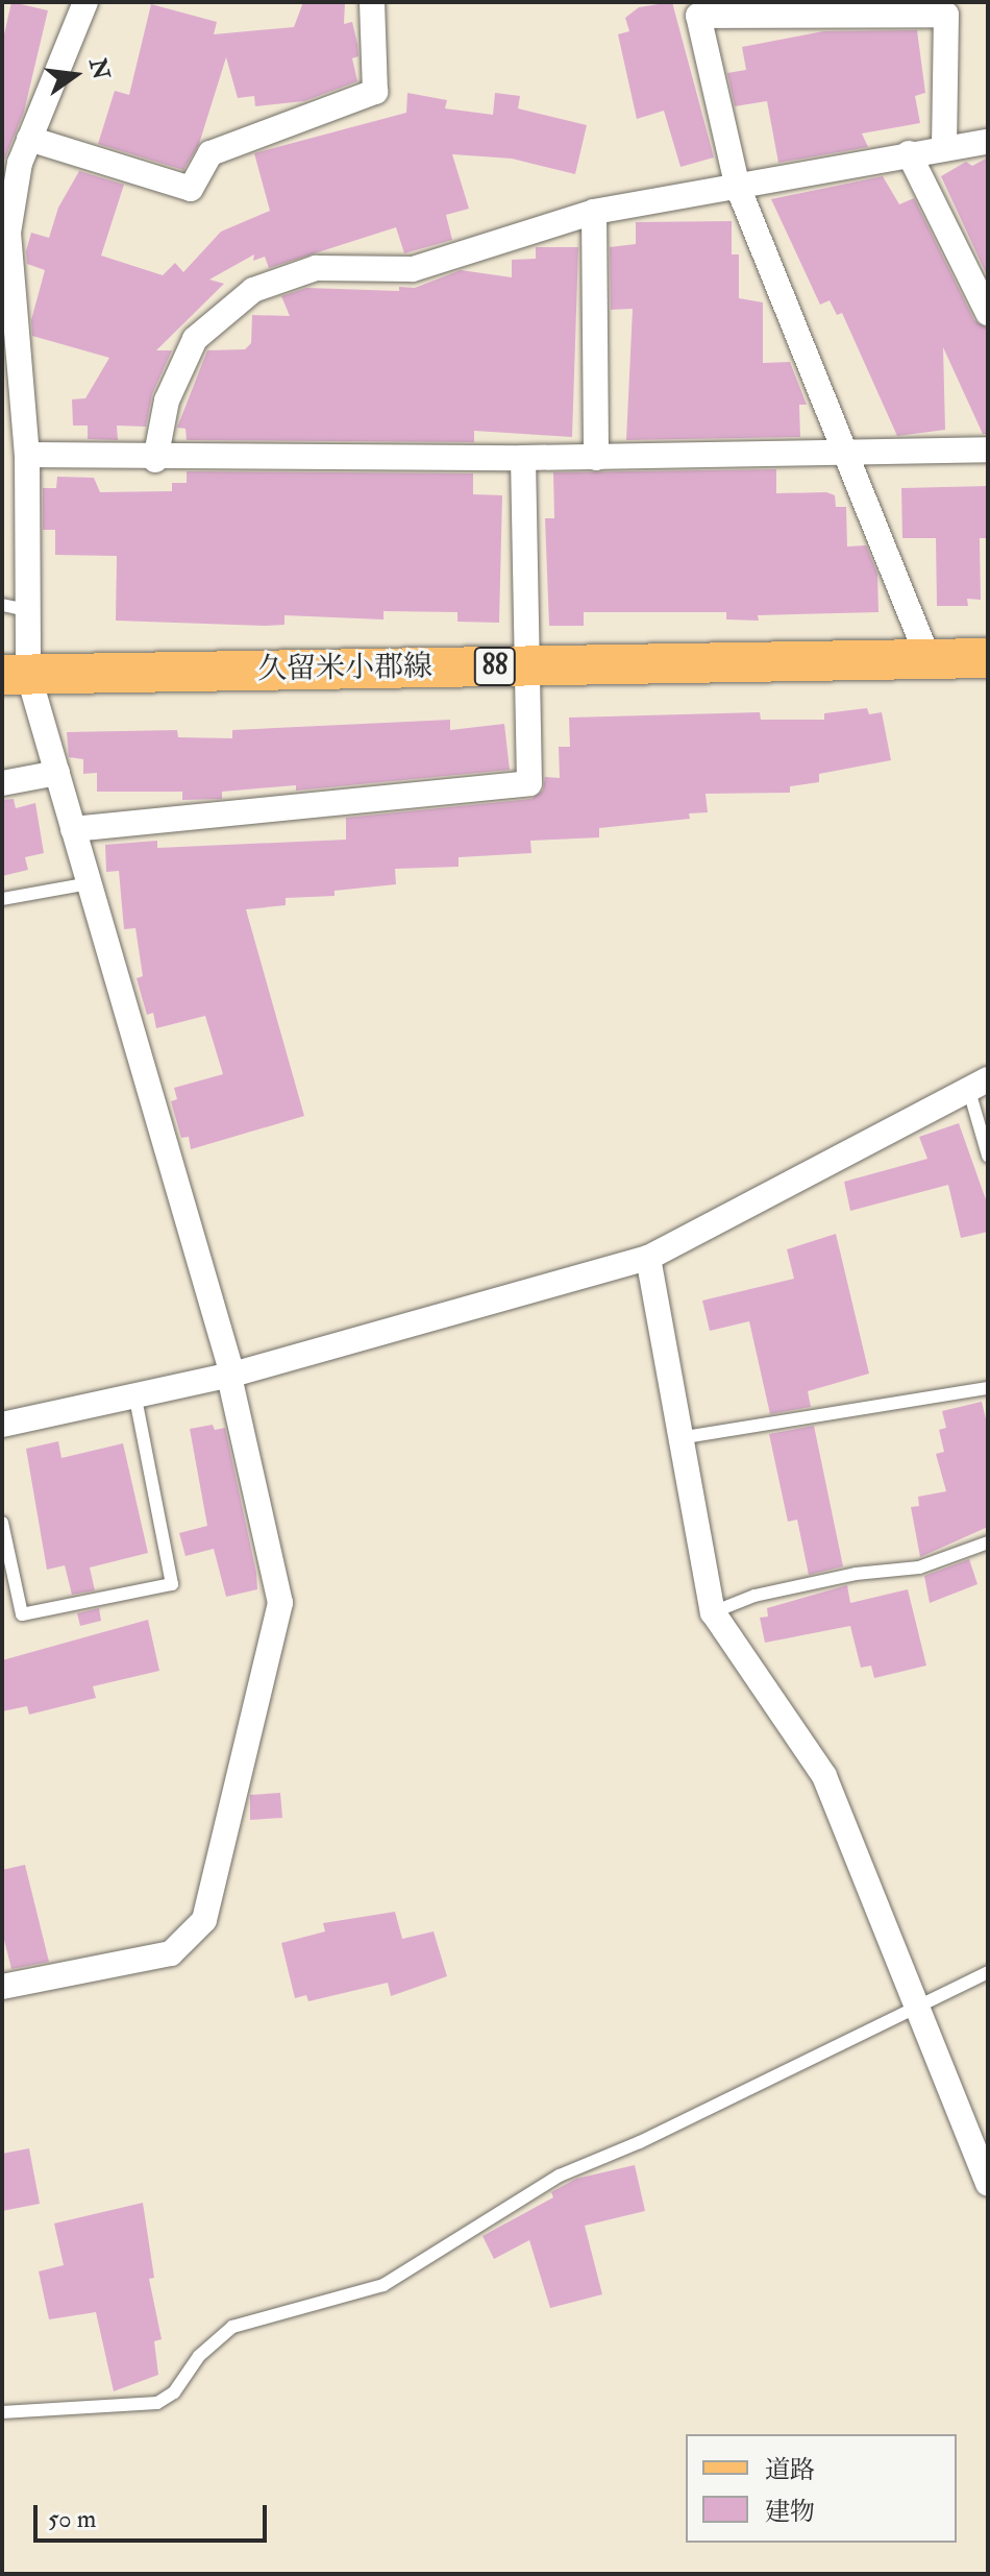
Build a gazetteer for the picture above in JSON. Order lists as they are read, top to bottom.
{
  "streets": {
    "main road": ["88", "久留米小郡線"]
  },
  "legend": ["道路", "建物"],
  "scale_bar": "50 m",
  "north": "right"
}
